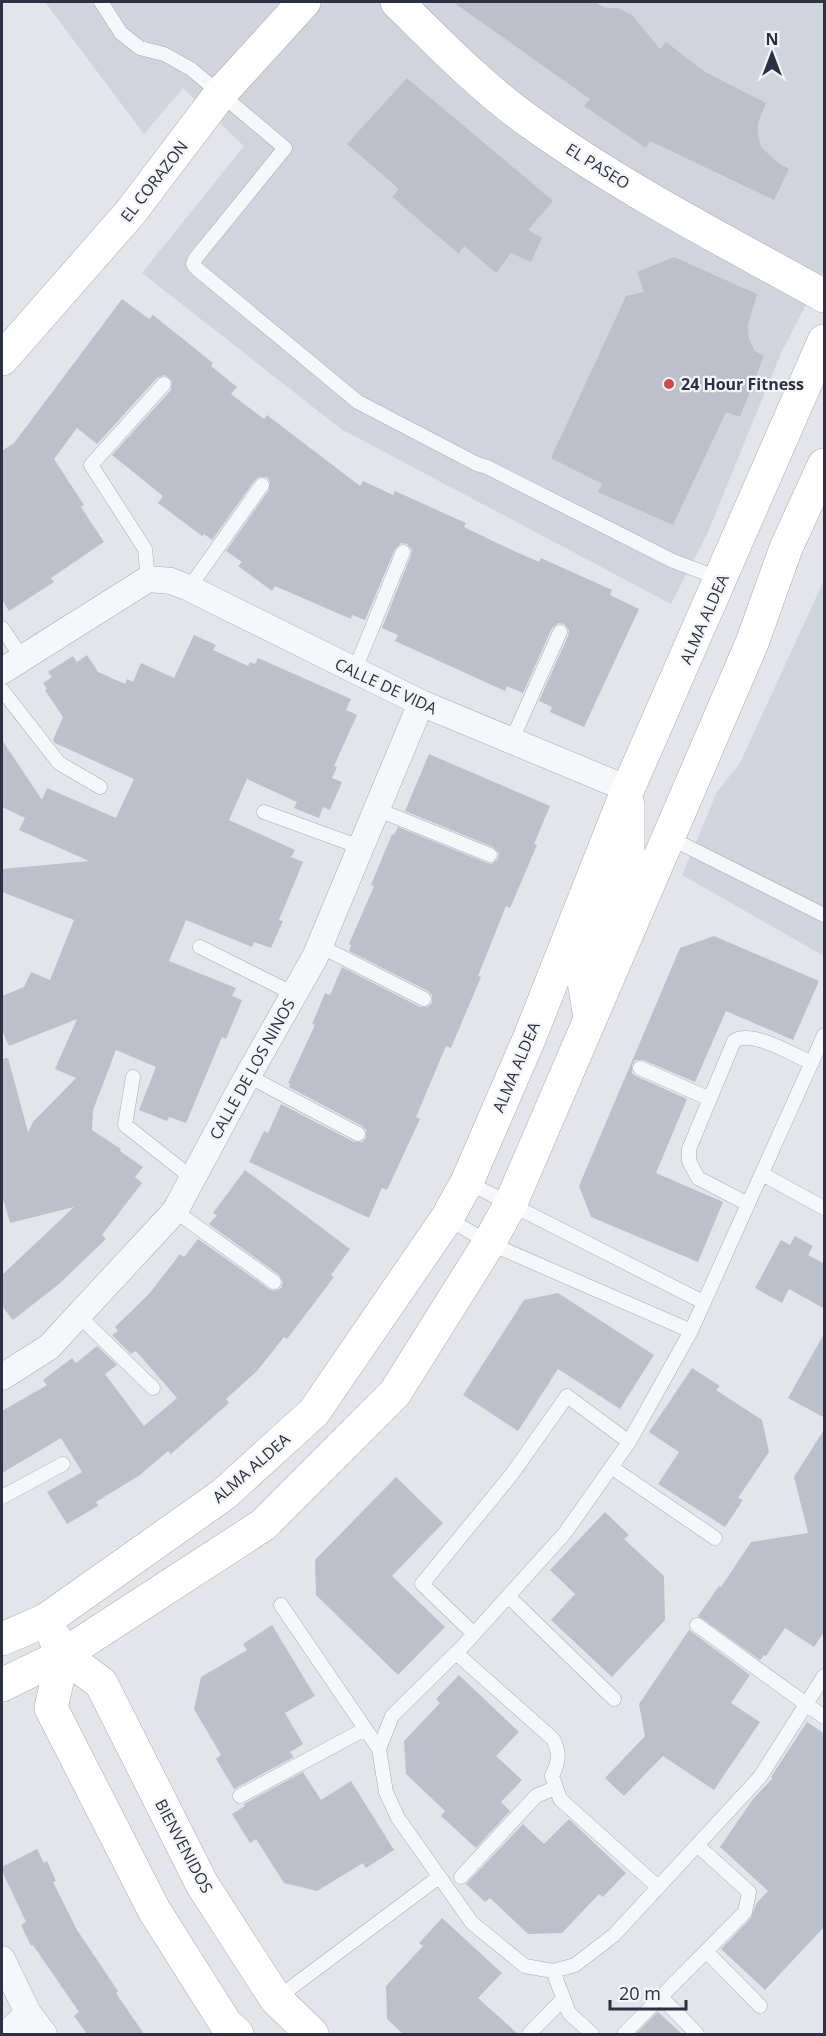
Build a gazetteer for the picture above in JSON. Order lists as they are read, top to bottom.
{
  "streets": {
    "main road": [
      "EL PASEO",
      "EL CORAZON",
      "ALMA ALDEA",
      "BIENVENIDOS"
    ],
    "street": ["CALLE DE VIDA", "CALLE DE LOS NINOS"]
  },
  "crossings": [
    ["ALMA ALDEA", "CALLE DE VIDA"],
    ["ALMA ALDEA", "BIENVENIDOS"],
    ["CALLE DE VIDA", "CALLE DE LOS NINOS"]
  ],
  "places": ["24 Hour Fitness"],
  "scale_bar": "20 m",
  "north": "top"
}
